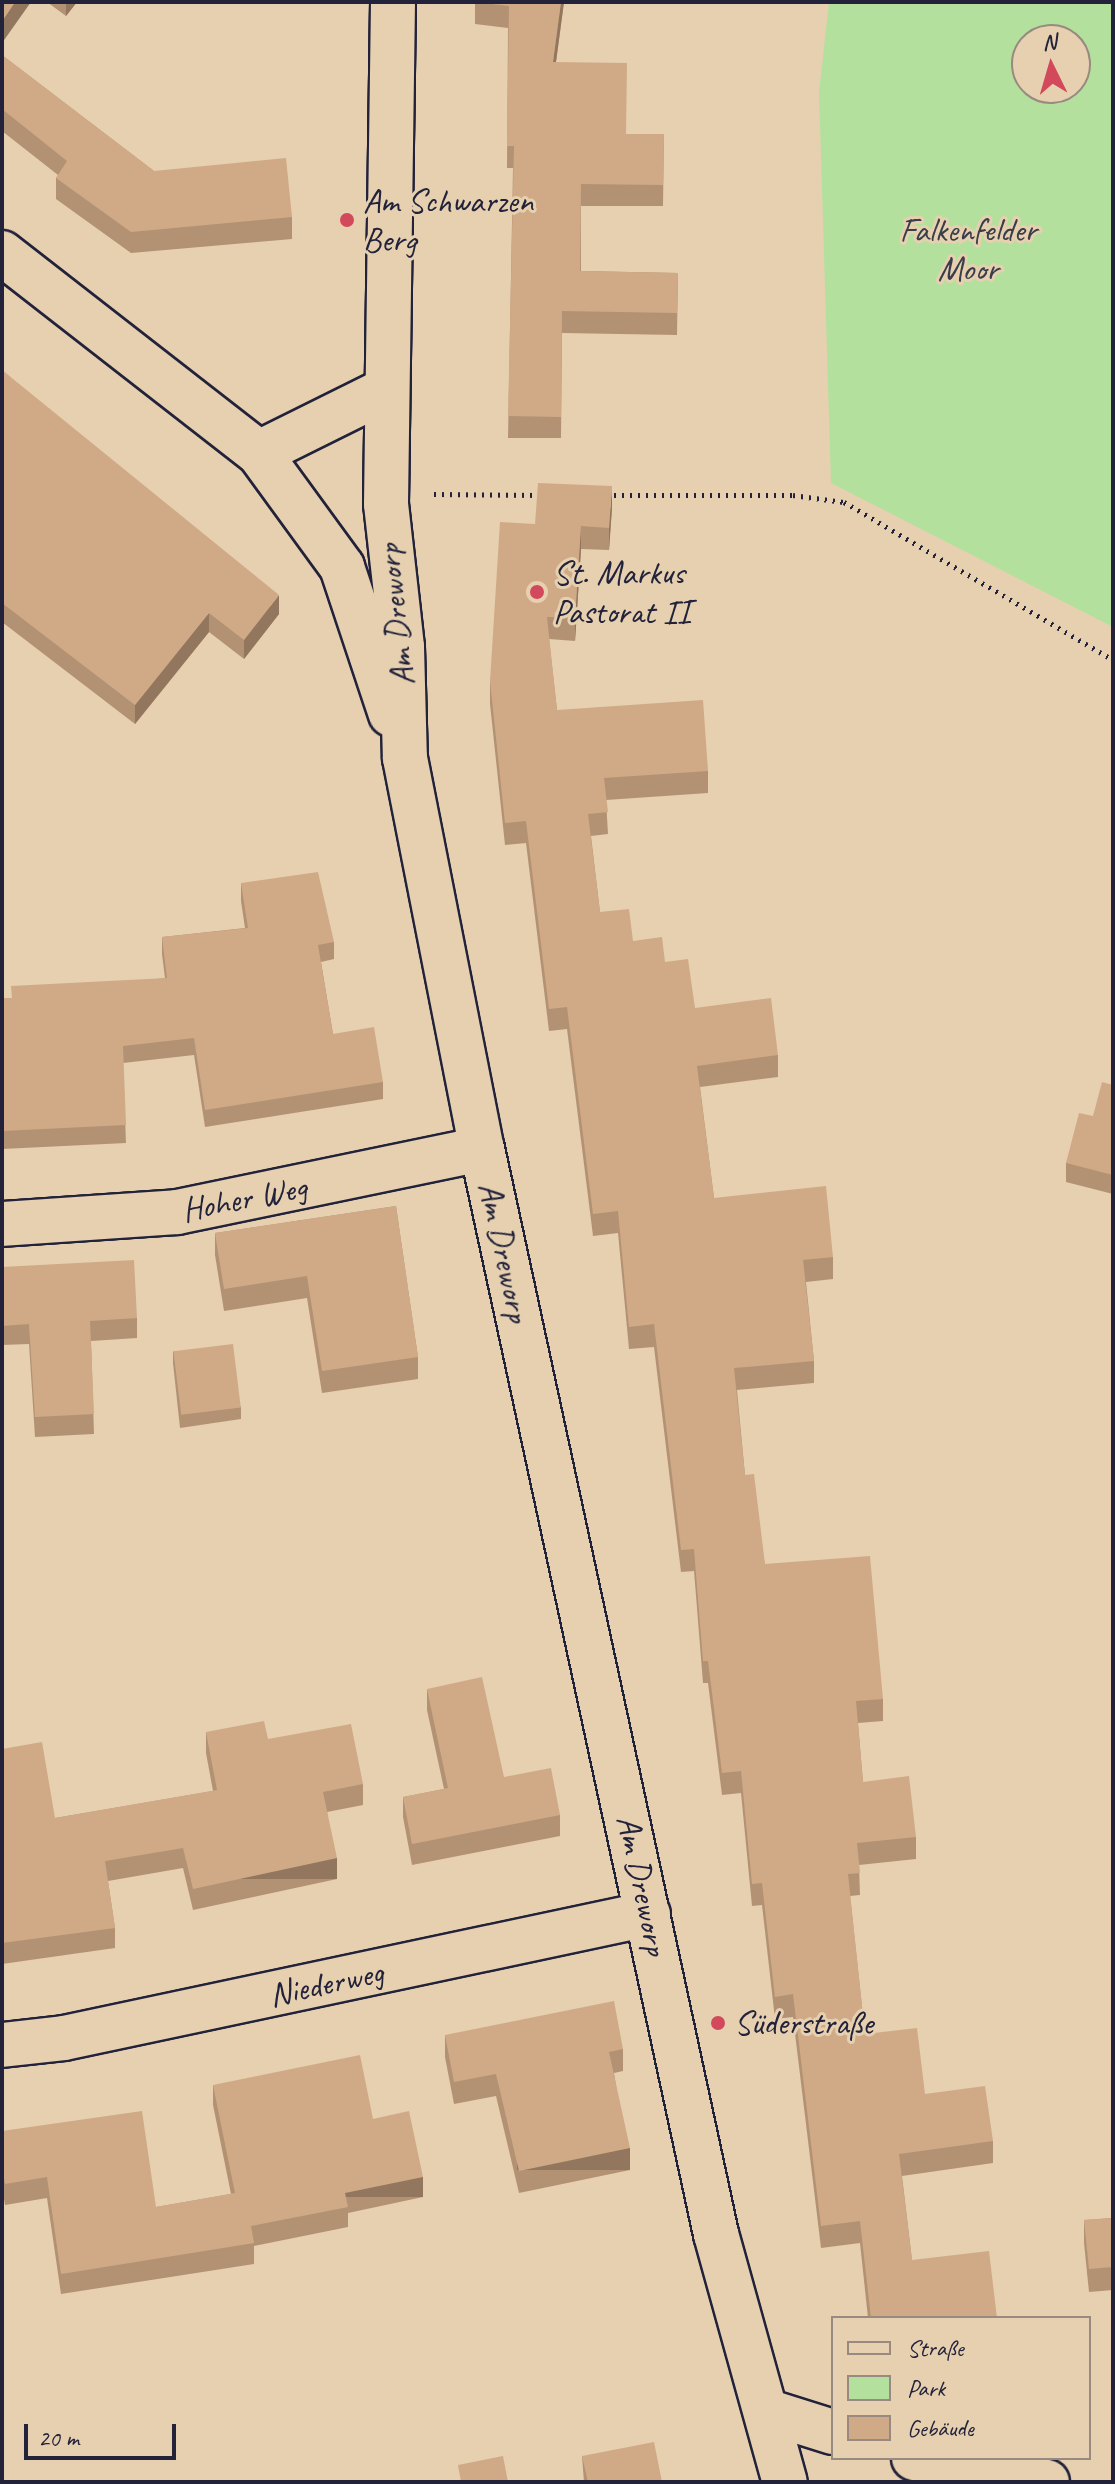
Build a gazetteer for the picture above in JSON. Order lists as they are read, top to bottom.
{
  "streets": {
    "street": ["Am Dreworp", "Hoher Weg", "Niederweg"]
  },
  "crossings": [
    ["Am Dreworp", "Hoher Weg"],
    ["Am Dreworp", "Niederweg"]
  ],
  "parks": ["Falkenfelder Moor"],
  "places": ["Am Schwarzen Berg", "St. Markus Pastorat II", "Süderstraße"],
  "legend": ["Straße", "Park", "Gebäude"],
  "scale_bar": "20 m",
  "north": "top"
}
